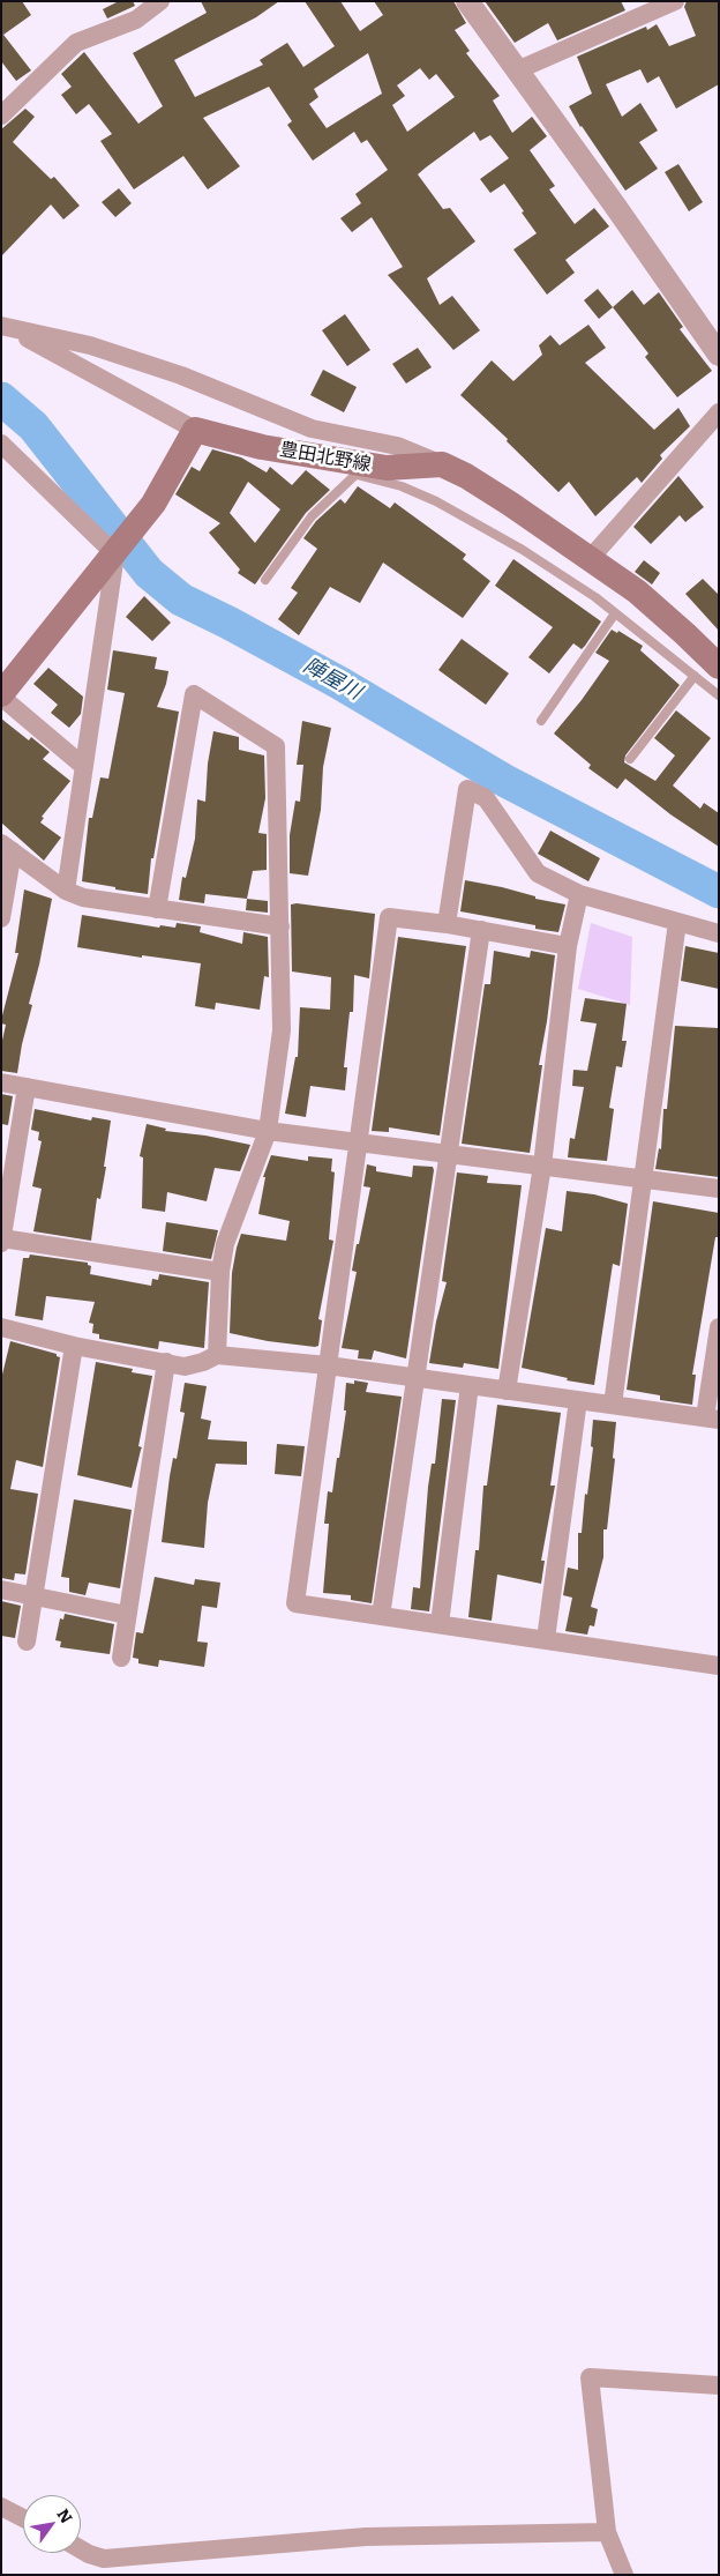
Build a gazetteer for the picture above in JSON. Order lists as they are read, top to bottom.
{
  "streets": {
    "main road": ["豊田北野線"]
  },
  "water": ["陣屋川"],
  "north": "top right"
}
